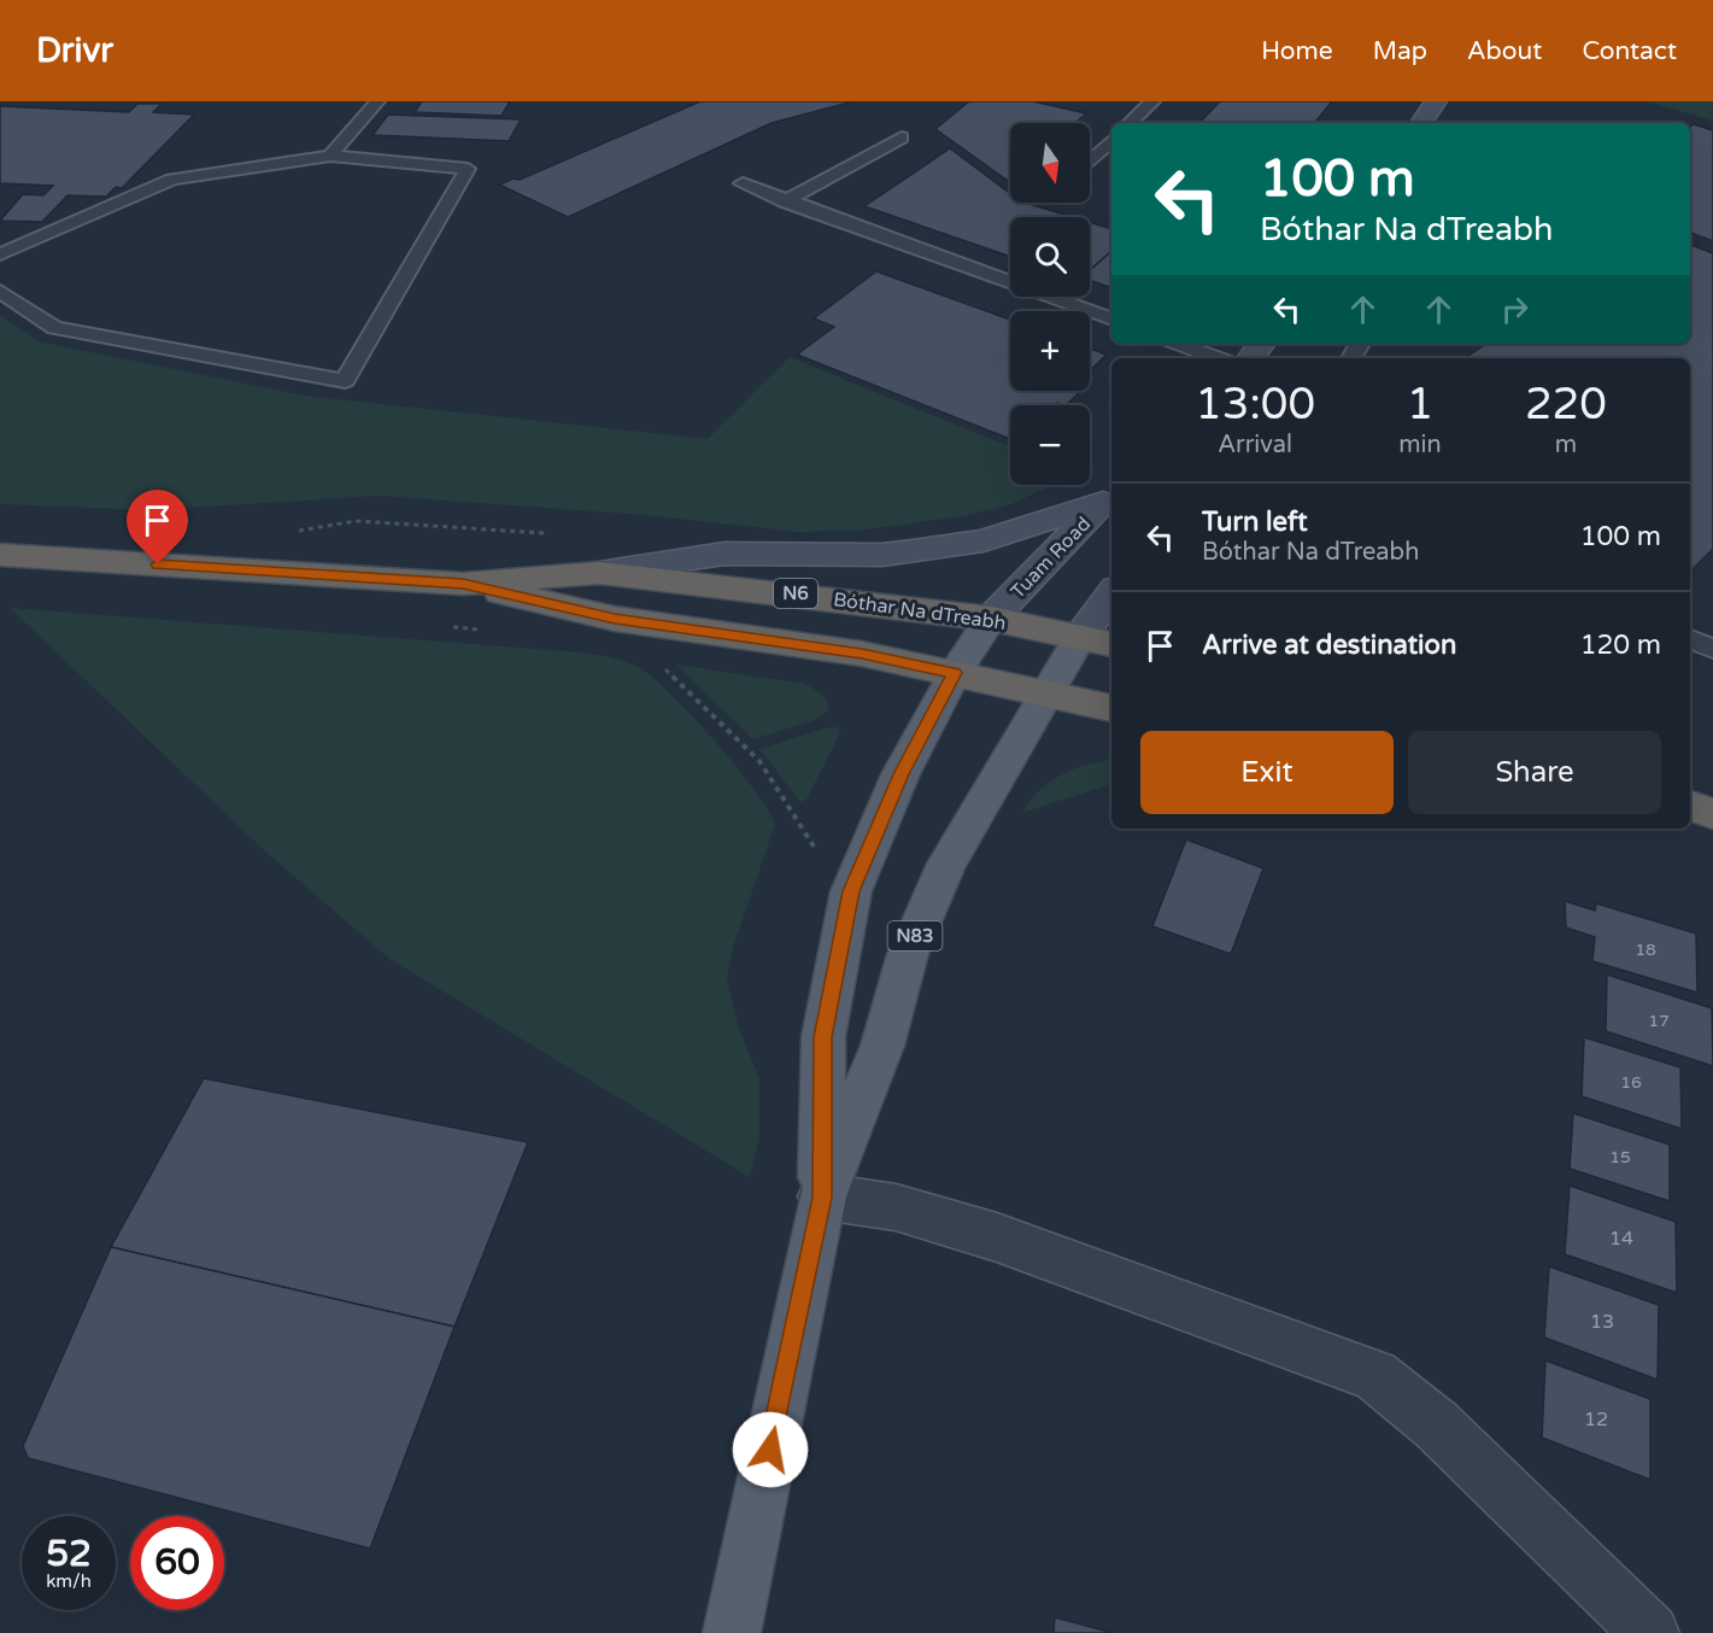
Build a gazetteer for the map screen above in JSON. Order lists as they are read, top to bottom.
{
  "streets": {
    "highway": ["N6", "Bóthar Na dTreabh"],
    "main road": ["Tuam Road", "N83"]
  },
  "crossings": [
    ["Tuam Road", "Bóthar Na dTreabh"]
  ],
  "house_numbers": [
    "18",
    "17",
    "16",
    "15",
    "14",
    "13",
    "12"
  ],
  "north": "bottom",
  "page": {
    "header": "Drivr",
    "nav": [
      "Home",
      "Map",
      "About",
      "Contact"
    ],
    "map_buttons": ["+", "−"],
    "turn": ["100 m", "Bóthar Na dTreabh"],
    "eta": [
      "13:00",
      "Arrival",
      "1",
      "min",
      "220",
      "m"
    ],
    "list": [
      {
        "name": "Turn left",
        "note": "Bóthar Na dTreabh",
        "value": "100 m"
      },
      {
        "name": "Arrive at destination",
        "value": "120 m"
      }
    ],
    "buttons": ["Exit", "Share"],
    "speed": "52 km/h",
    "limit": "60"
  }
}
